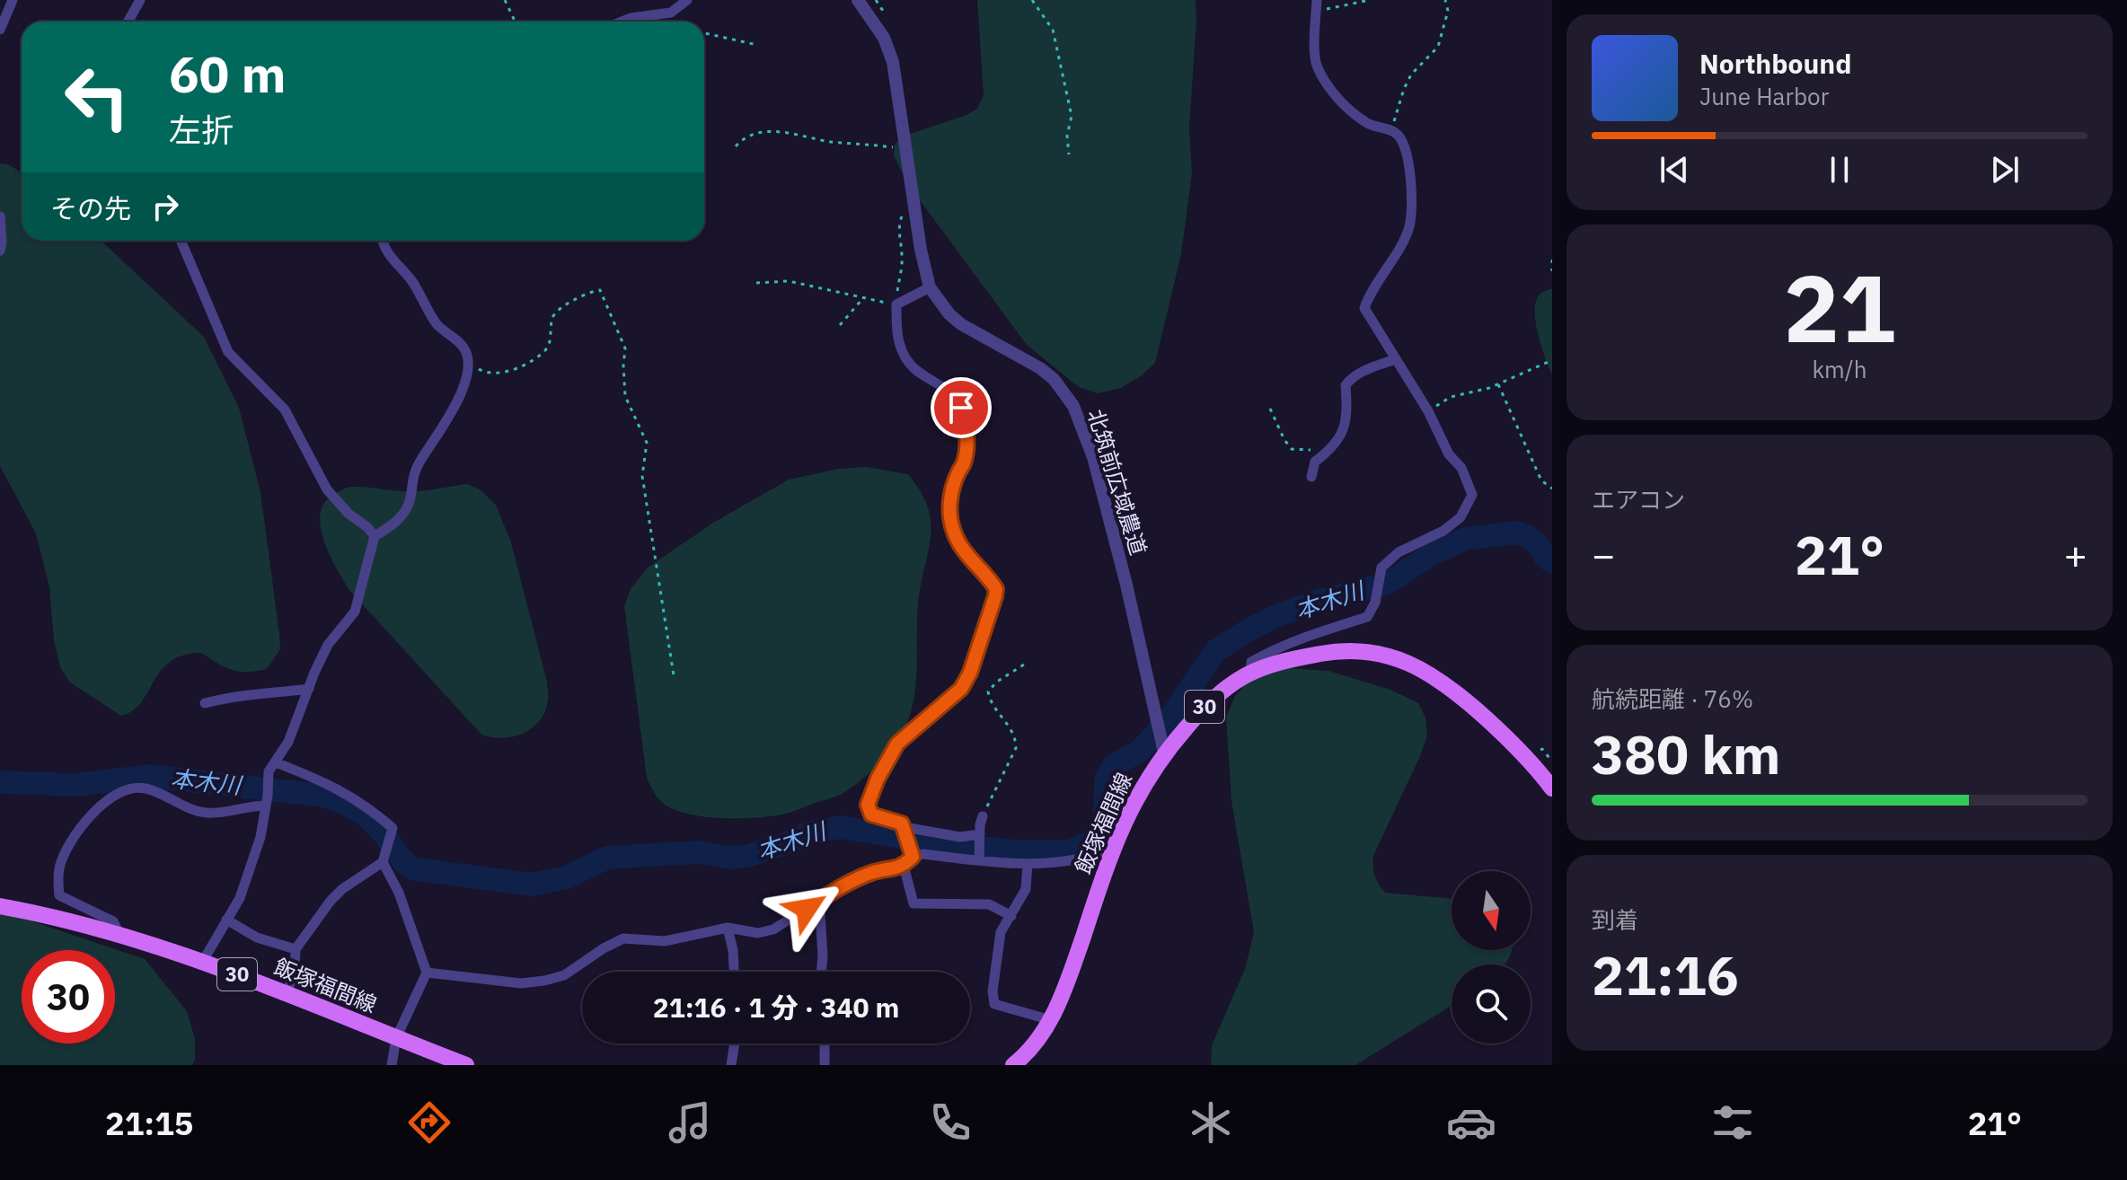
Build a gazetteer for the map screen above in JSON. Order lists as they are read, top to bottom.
{
  "streets": {
    "main road": ["30", "飯塚福間線"],
    "street": ["北筑前広域農道"]
  },
  "crossings": [
    ["北筑前広域農道", "飯塚福間線"]
  ],
  "water": ["本木川"],
  "north": "bottom",
  "page": {
    "turn": ["60 m", "左折"],
    "song": ["Northbound", "June Harbor"],
    "then": "その先",
    "tile": [
      ["21", "km/h"],
      "エアコン",
      ["航続距離 · 76%", "380 km"],
      ["到着", "21:16"]
    ],
    "heat": ["−", "21°", "+"],
    "limit": "30",
    "trip": "21:16 · 1 分 · 340 m",
    "tabs": ["21:15", "21°"]
  }
}
